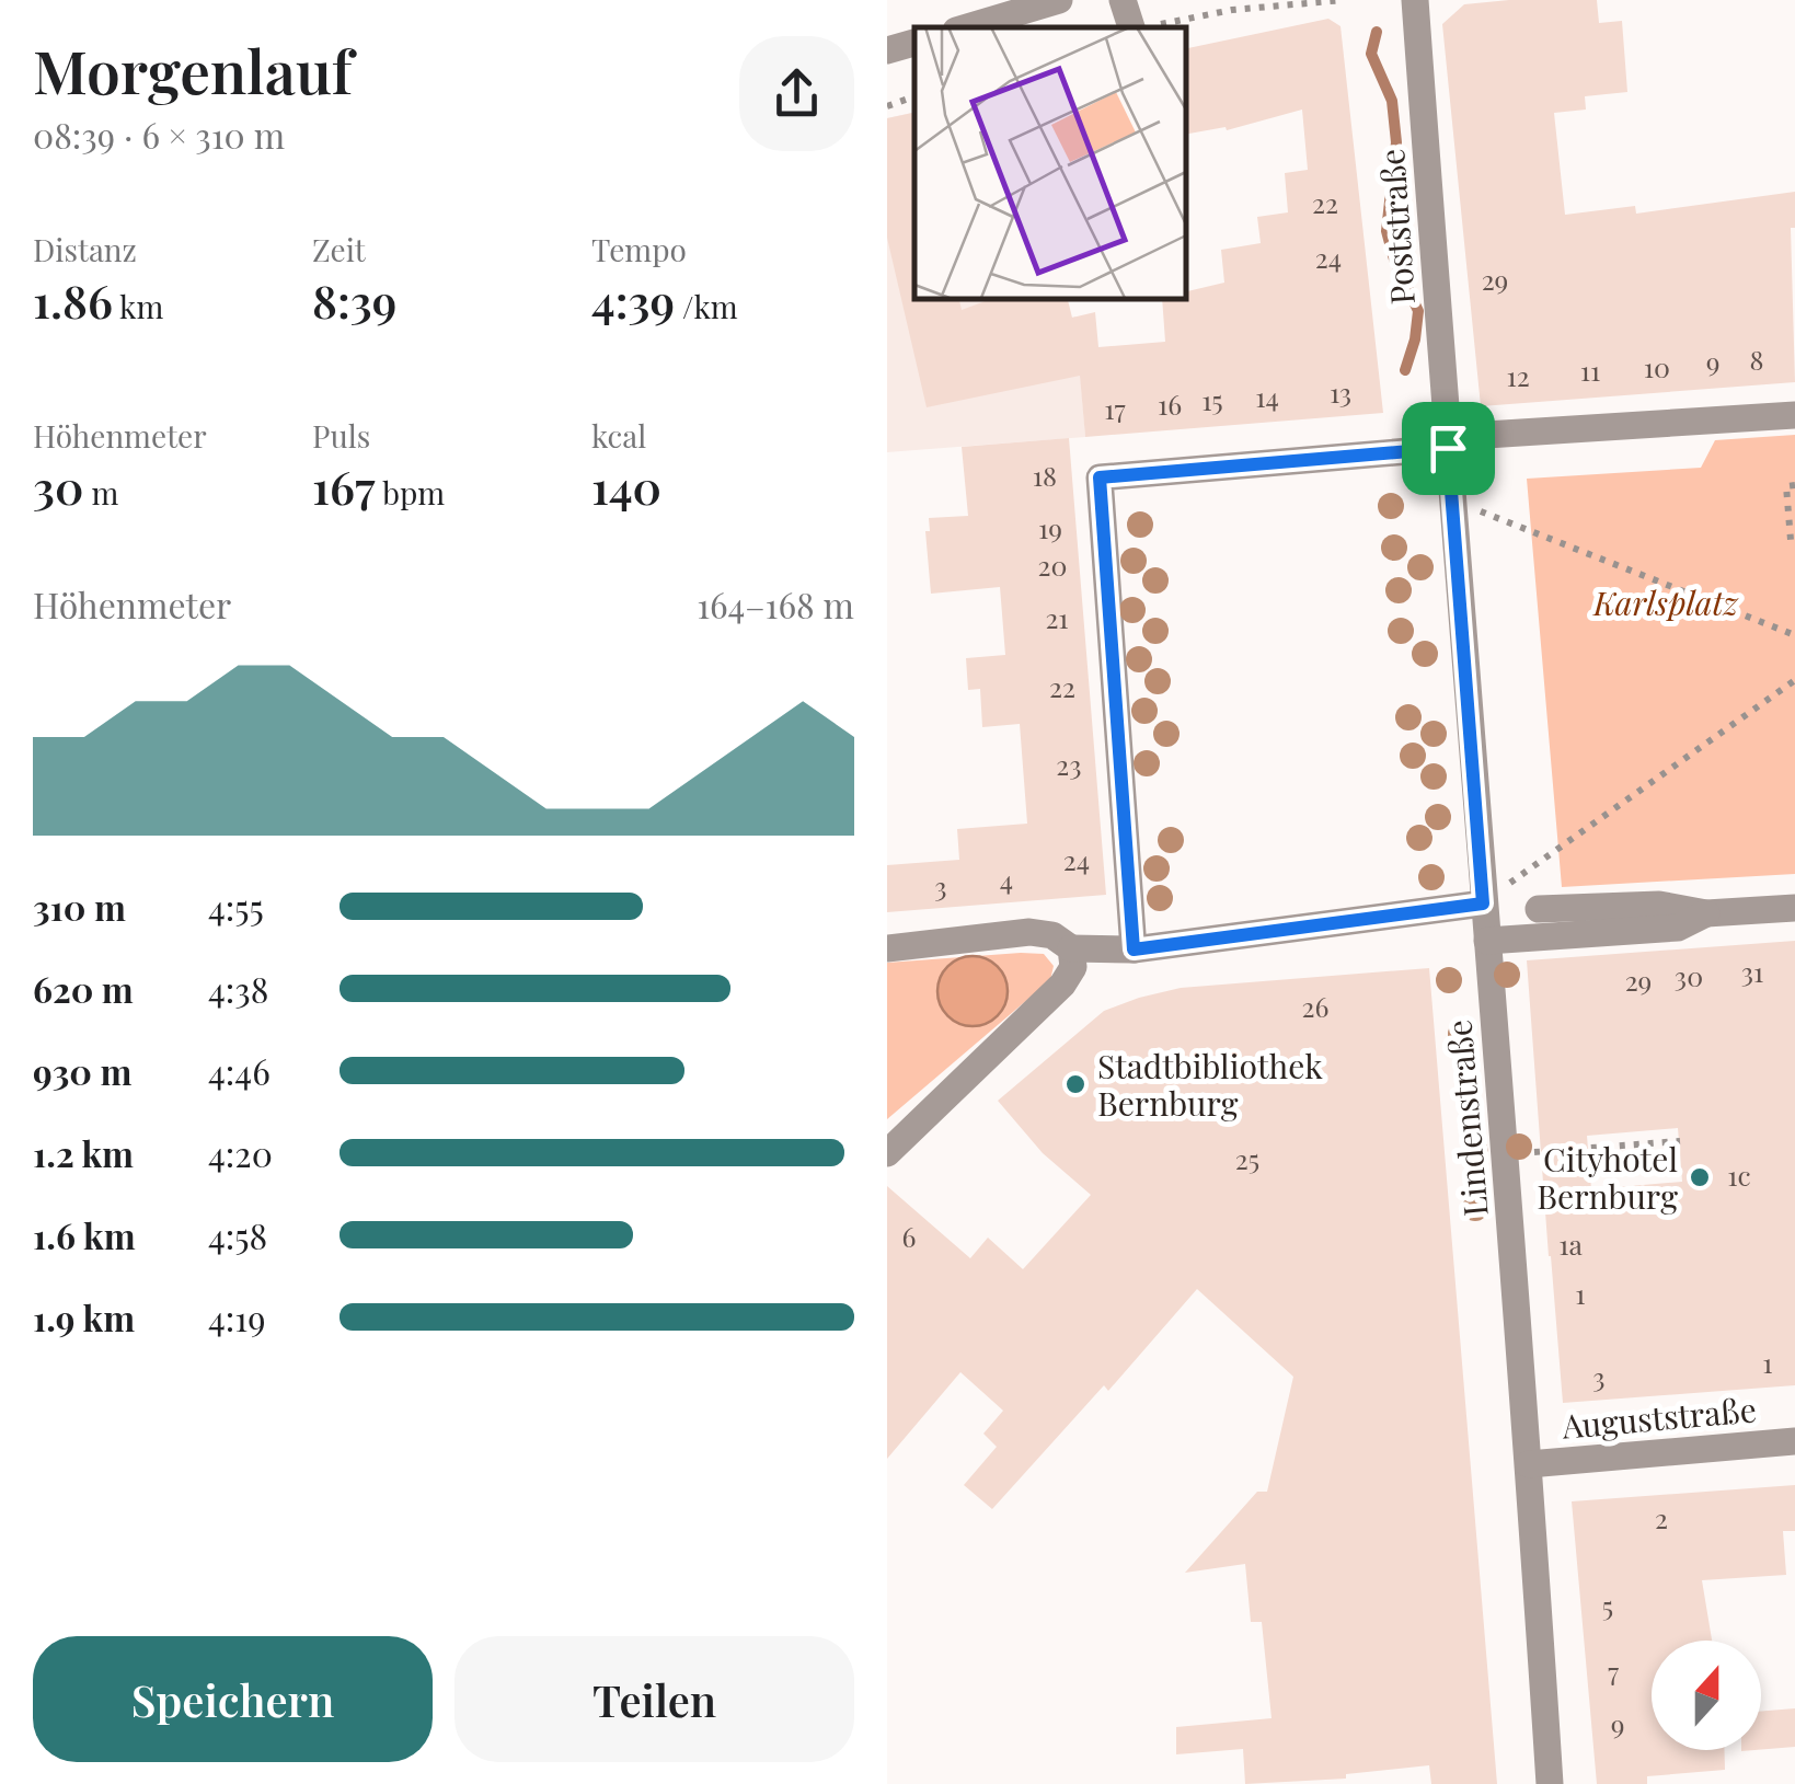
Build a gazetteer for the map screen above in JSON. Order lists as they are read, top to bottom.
{
  "streets": {
    "street": ["Poststraße", "Lindenstraße", "Auguststraße"]
  },
  "crossings": [
    ["Poststraße", "Lindenstraße"],
    ["Lindenstraße", "Auguststraße"]
  ],
  "parks": ["Karlsplatz"],
  "places": ["Stadtbibliothek Bernburg", "Cityhotel Bernburg"],
  "house_numbers": [
    "22",
    "24",
    "29",
    "8",
    "9",
    "10",
    "11",
    "12",
    "13",
    "14",
    "15",
    "16",
    "17",
    "18",
    "19",
    "20",
    "21",
    "22",
    "23",
    "24",
    "4",
    "3",
    "31",
    "30",
    "29",
    "26",
    "25",
    "1c",
    "6",
    "1a",
    "1",
    "1",
    "3",
    "2",
    "5",
    "7",
    "9"
  ],
  "north": "top",
  "page": {
    "heading": ["Morgenlauf", "08:39 · 6 × 310 m"],
    "stats": [
      ["Distanz", "1.86 km"],
      ["Zeit", "8:39"],
      ["Tempo", "4:39 /km"],
      ["Höhenmeter", "30 m"],
      ["Puls", "167 bpm"],
      ["kcal", "140"]
    ],
    "chart": ["Höhenmeter", "164–168 m"],
    "list": [
      {
        "name": "310 m",
        "note": "4:55"
      },
      {
        "name": "620 m",
        "note": "4:38"
      },
      {
        "name": "930 m",
        "note": "4:46"
      },
      {
        "name": "1.2 km",
        "note": "4:20"
      },
      {
        "name": "1.6 km",
        "note": "4:58"
      },
      {
        "name": "1.9 km",
        "note": "4:19"
      }
    ],
    "buttons": ["Speichern", "Teilen"]
  }
}
